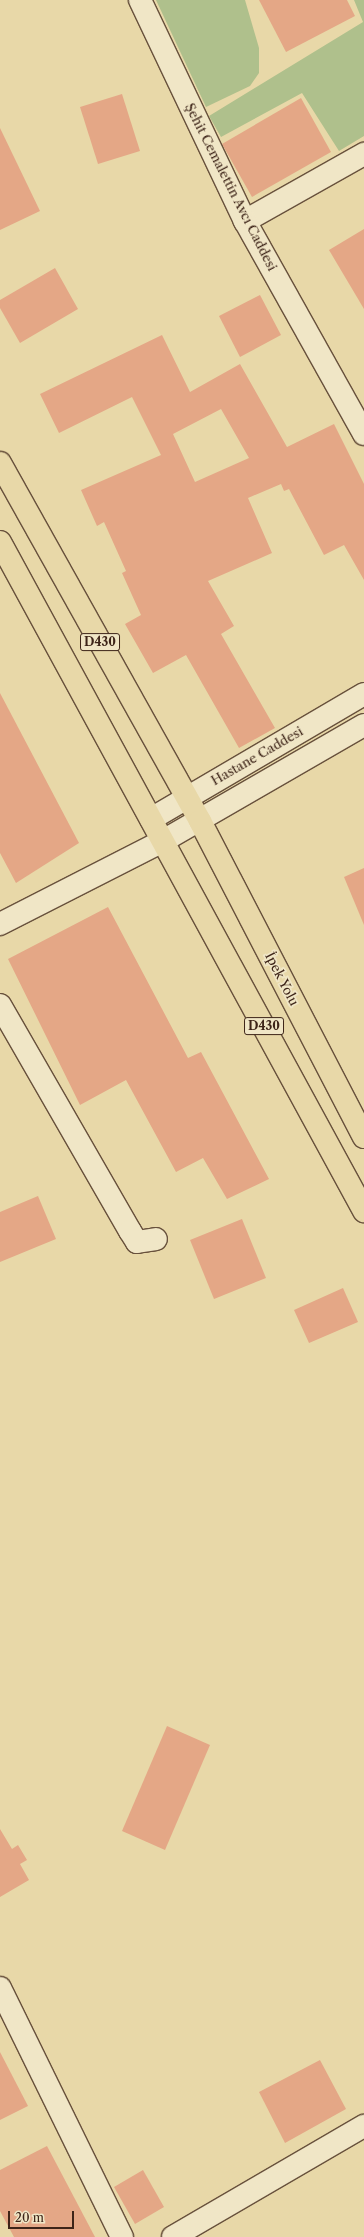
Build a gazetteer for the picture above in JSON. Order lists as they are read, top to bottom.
{
  "streets": {
    "highway": ["D430", "İpek Yolu"],
    "street": ["Şehit Cemalettin Avcı Caddesi", "Hastane Caddesi"]
  },
  "crossings": [
    ["D430", "Hastane Caddesi"],
    ["D430", "İpek Yolu"],
    ["Hastane Caddesi", "İpek Yolu"]
  ],
  "scale_bar": "20 m"
}
